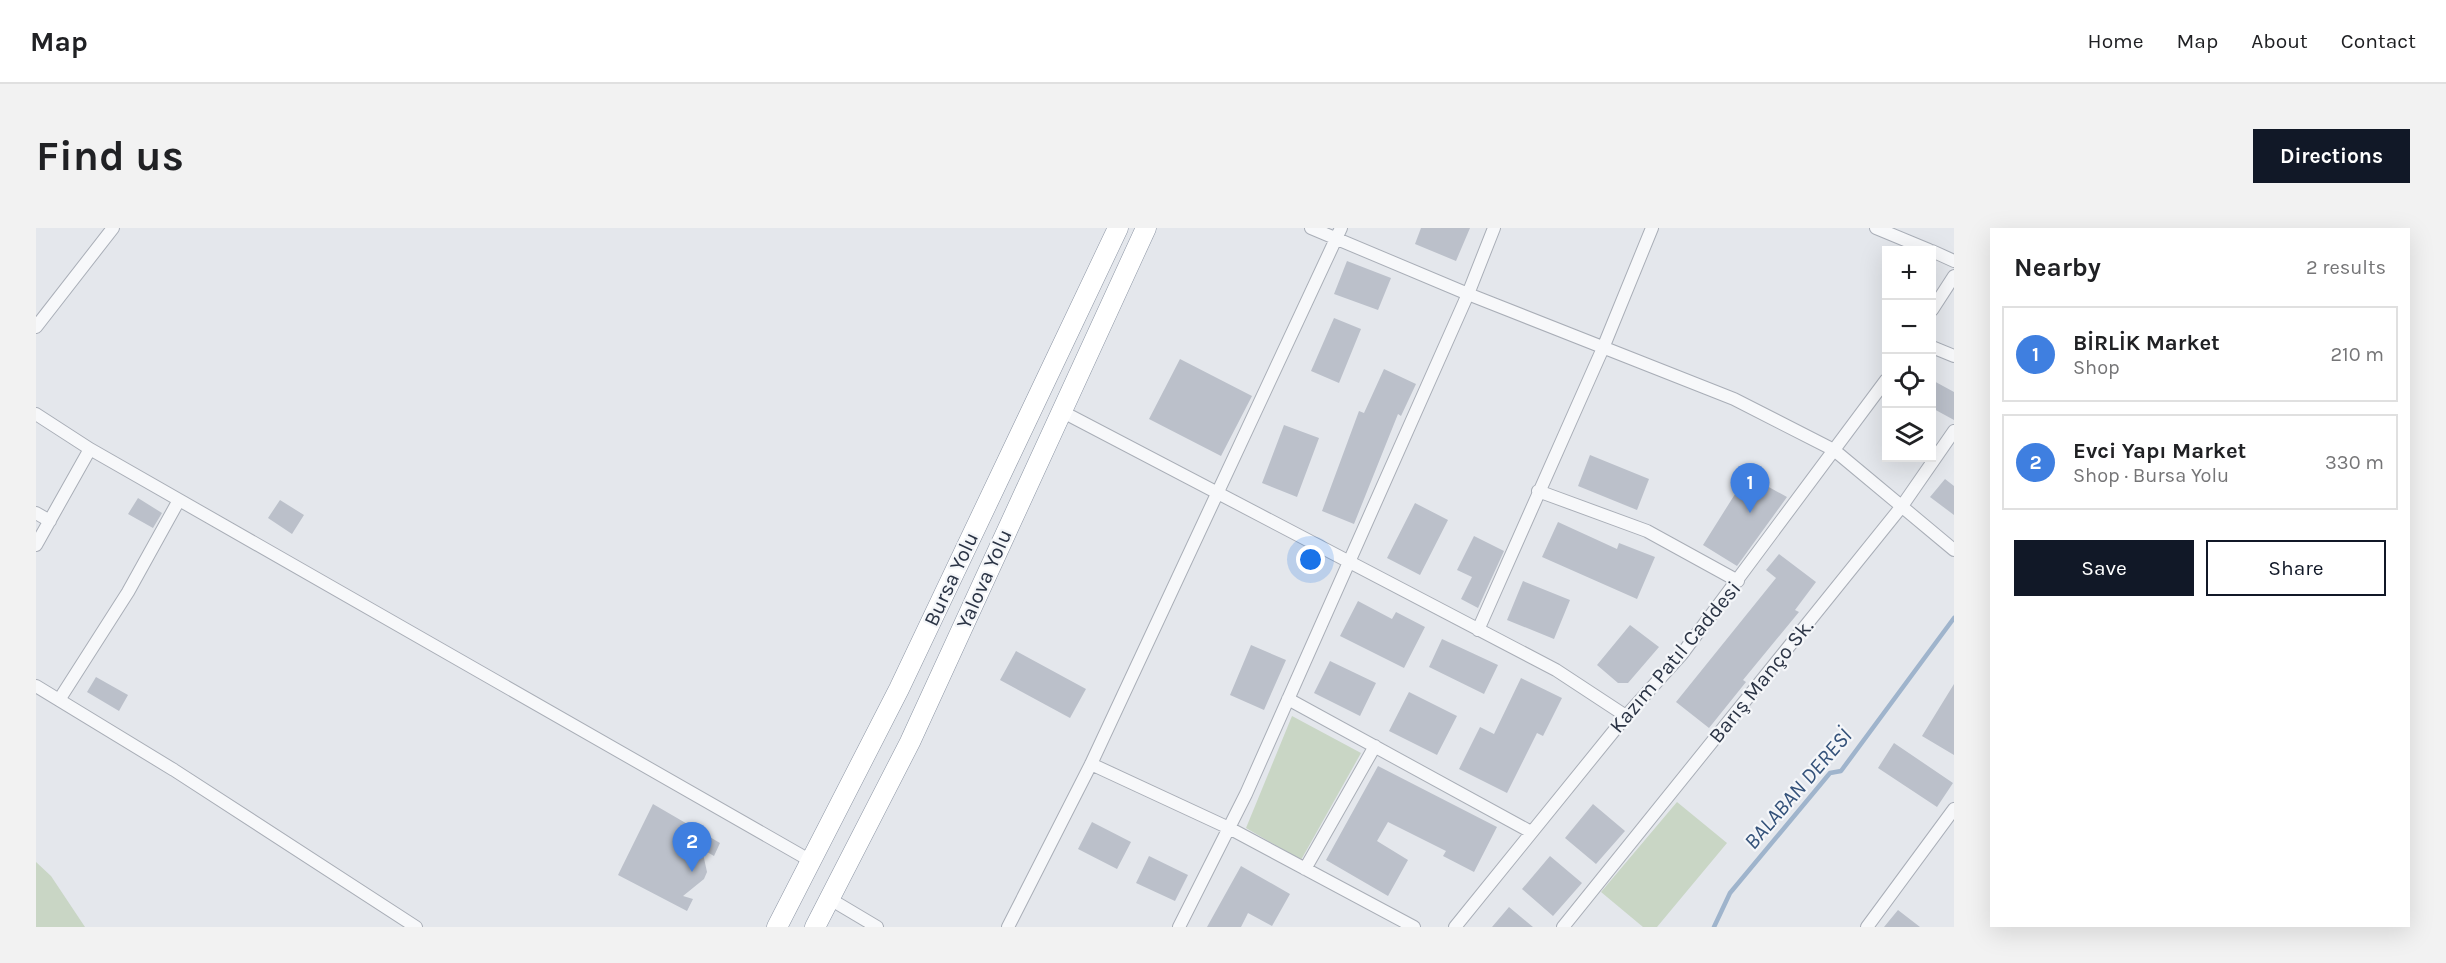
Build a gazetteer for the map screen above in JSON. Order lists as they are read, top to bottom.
{
  "streets": {
    "highway": ["Bursa Yolu", "Yalova Yolu"],
    "street": ["Kazım Patıl Caddesi", "Barış Manço Sk."]
  },
  "water": ["BALABAN DERESİ"],
  "page": {
    "header": "Map",
    "nav": [
      "Home",
      "Map",
      "About",
      "Contact"
    ],
    "buttons": [
      "Directions",
      ["Save", "Share"]
    ],
    "title": "Find us",
    "heading": ["Nearby", "2 results"],
    "map_buttons": ["+", "−"],
    "list": [
      {
        "mark": "1",
        "name": "BİRLİK Market",
        "note": "Shop",
        "value": "210 m"
      },
      {
        "mark": "2",
        "name": "Evci Yapı Market",
        "note": "Shop · Bursa Yolu",
        "value": "330 m"
      }
    ],
    "pins": ["1", "2"]
  }
}
